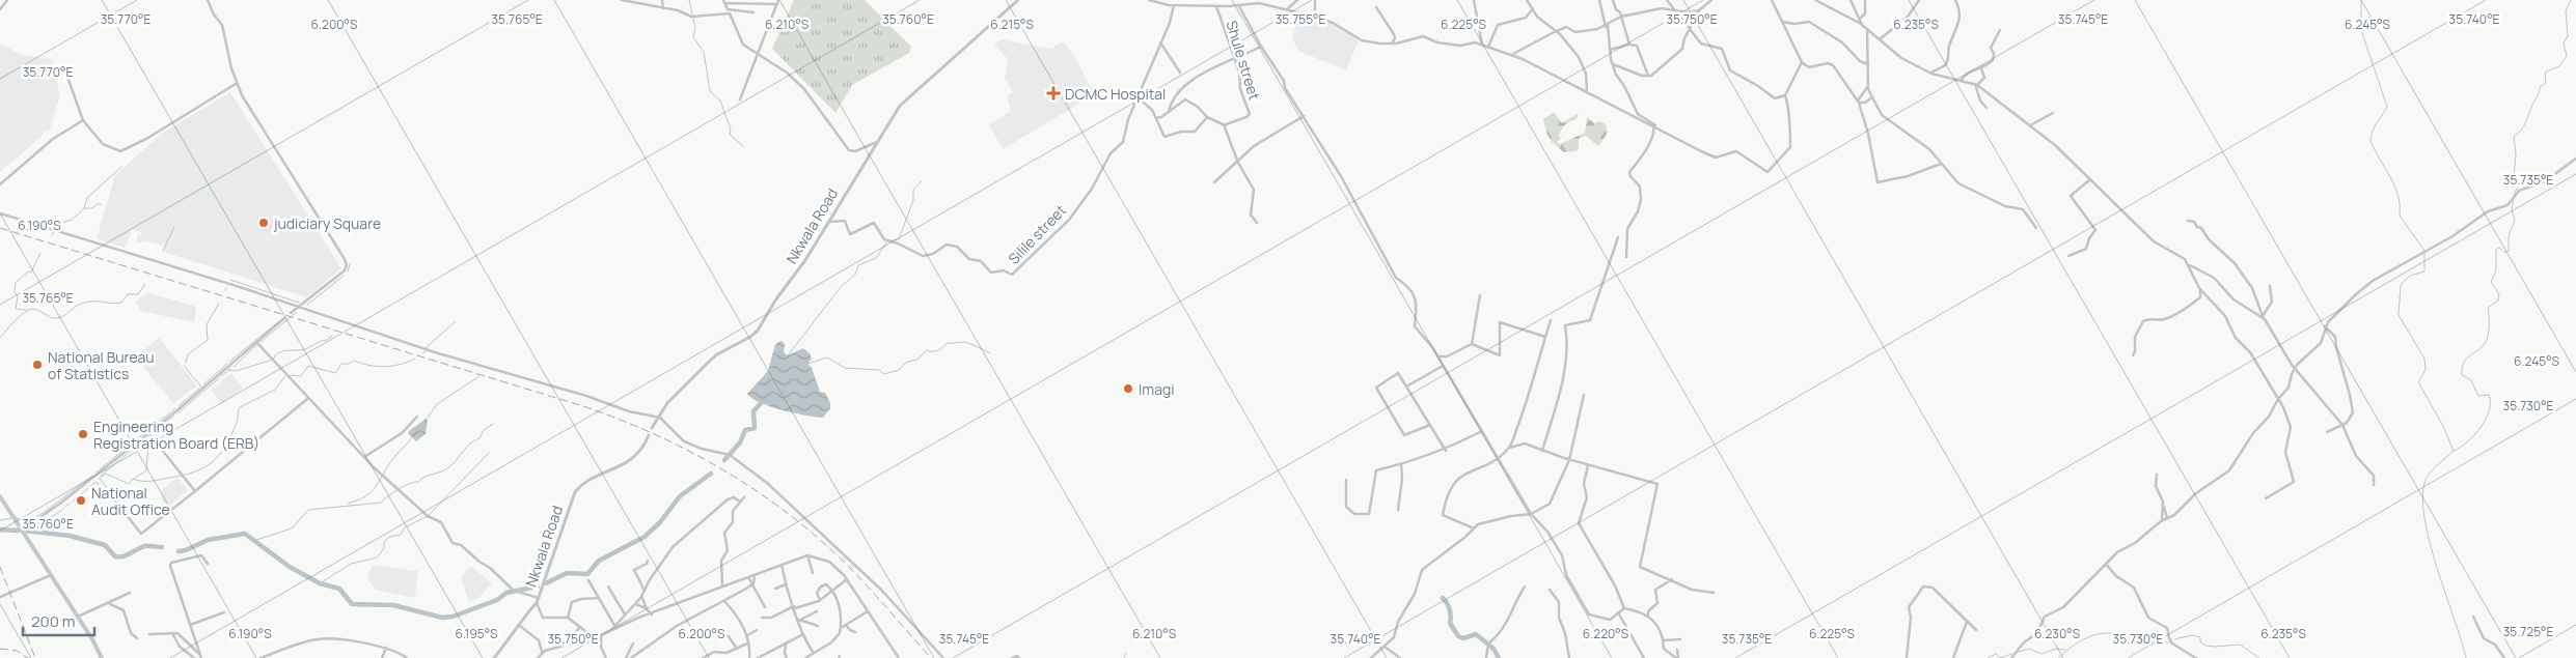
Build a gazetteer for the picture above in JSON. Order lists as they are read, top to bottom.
{
  "streets": {
    "street": ["Shule street", "Nkwala Road", "Silile street"]
  },
  "crossings": [
    ["Nkwala Road", "Silile street"]
  ],
  "places": {
    "health": ["DCMC Hospital"],
    "other": [
      "judiciary Square",
      "National Bureau of Statistics",
      "Imagi",
      "Engineering Registration Board (ERB)",
      "National Audit Office"
    ]
  },
  "scale_bar": "200 m",
  "coordinates": [
    "35.770°E",
    "35.765°E",
    "35.760°E",
    "35.755°E",
    "35.740°E",
    "35.750°E",
    "35.745°E",
    "6.210°S",
    "6.215°S",
    "6.225°S",
    "6.245°S",
    "6.200°S",
    "6.235°S",
    "35.735°E",
    "6.190°S",
    "35.730°E",
    "35.725°E",
    "6.195°S",
    "6.220°S",
    "6.230°S"
  ]
}
